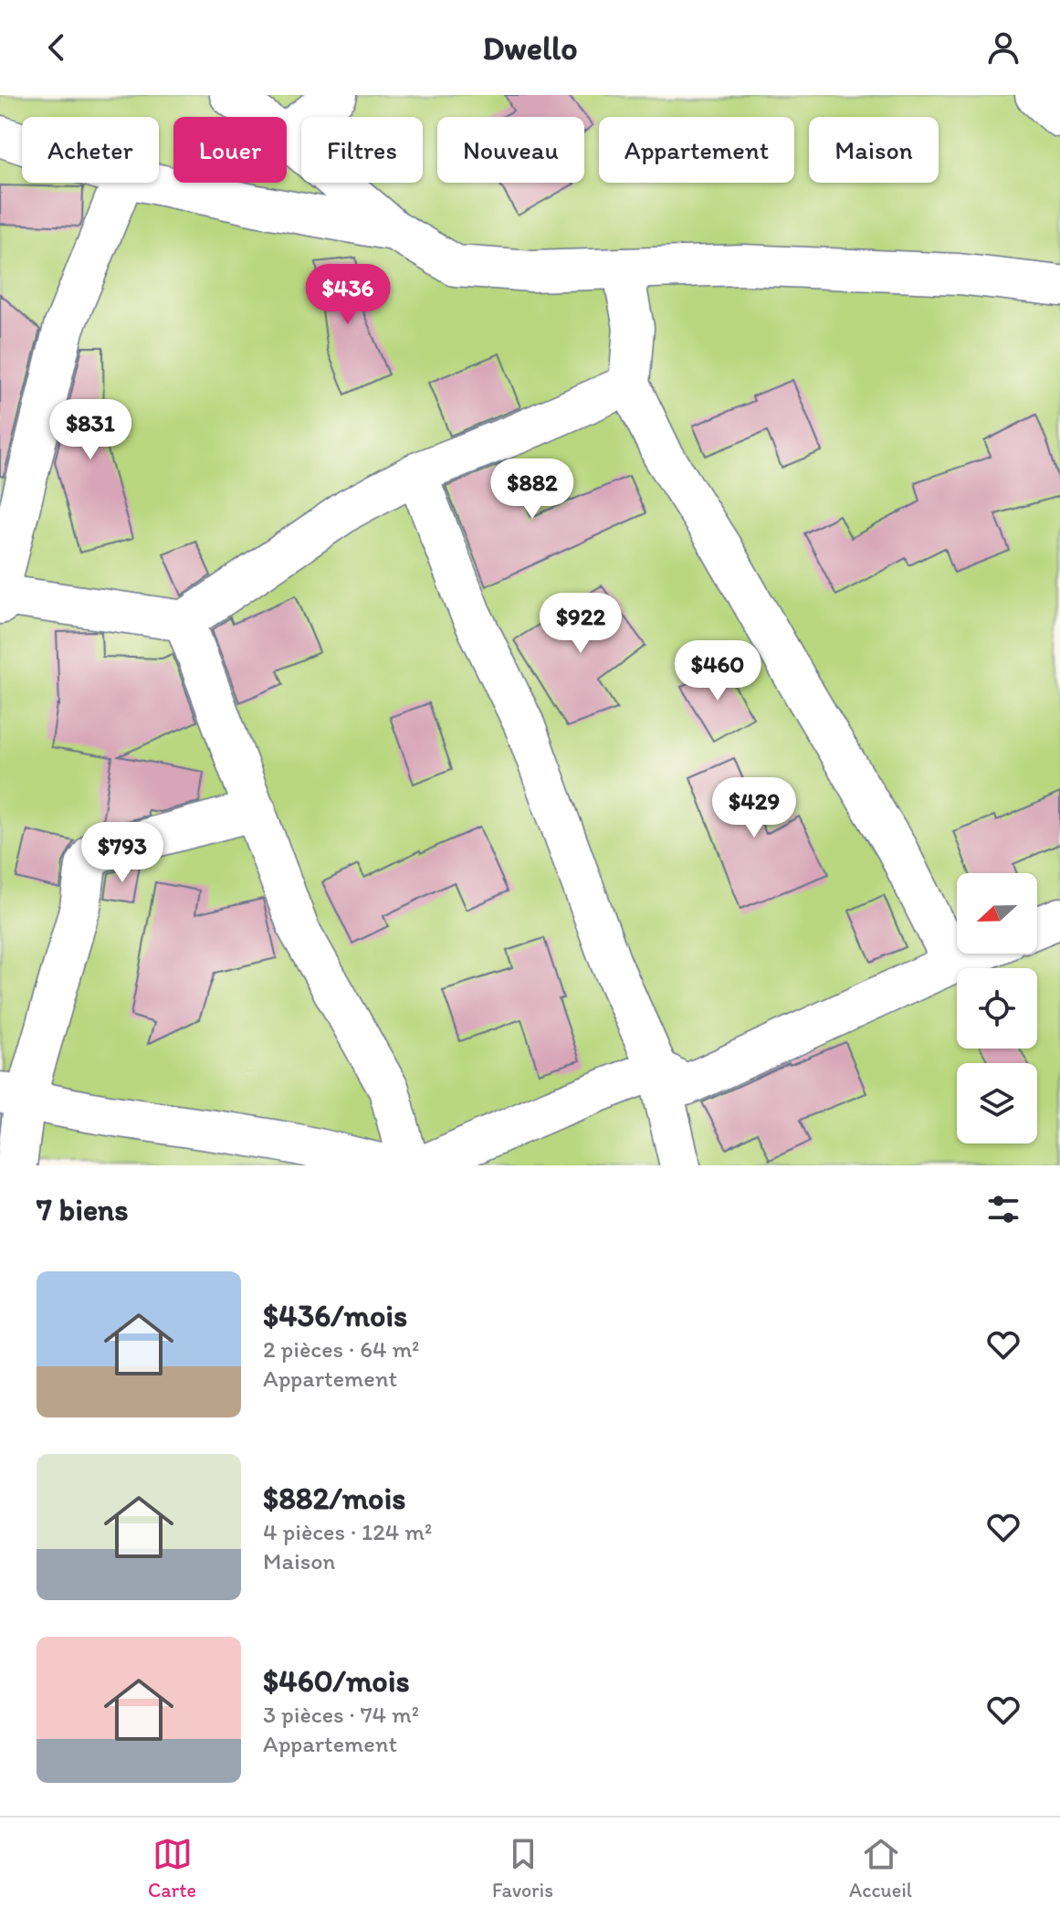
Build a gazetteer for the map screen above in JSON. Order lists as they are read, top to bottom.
{
  "north": "left",
  "page": {
    "header": "Dwello",
    "chip": [
      "Acheter",
      "Louer",
      "Filtres",
      "Nouveau",
      "Appartement",
      "Maison"
    ],
    "price": [
      "$436",
      "$831",
      "$882",
      "$922",
      "$460",
      "$429",
      "$793"
    ],
    "heading": "7 biens",
    "list": [
      {
        "name": "$436/mois",
        "note": "2 pièces · 64 m² · Appartement"
      },
      {
        "name": "$882/mois",
        "note": "4 pièces · 124 m² · Maison"
      },
      {
        "name": "$460/mois",
        "note": "3 pièces · 74 m² · Appartement"
      }
    ],
    "tabs": ["Carte", "Favoris", "Accueil"]
  }
}
